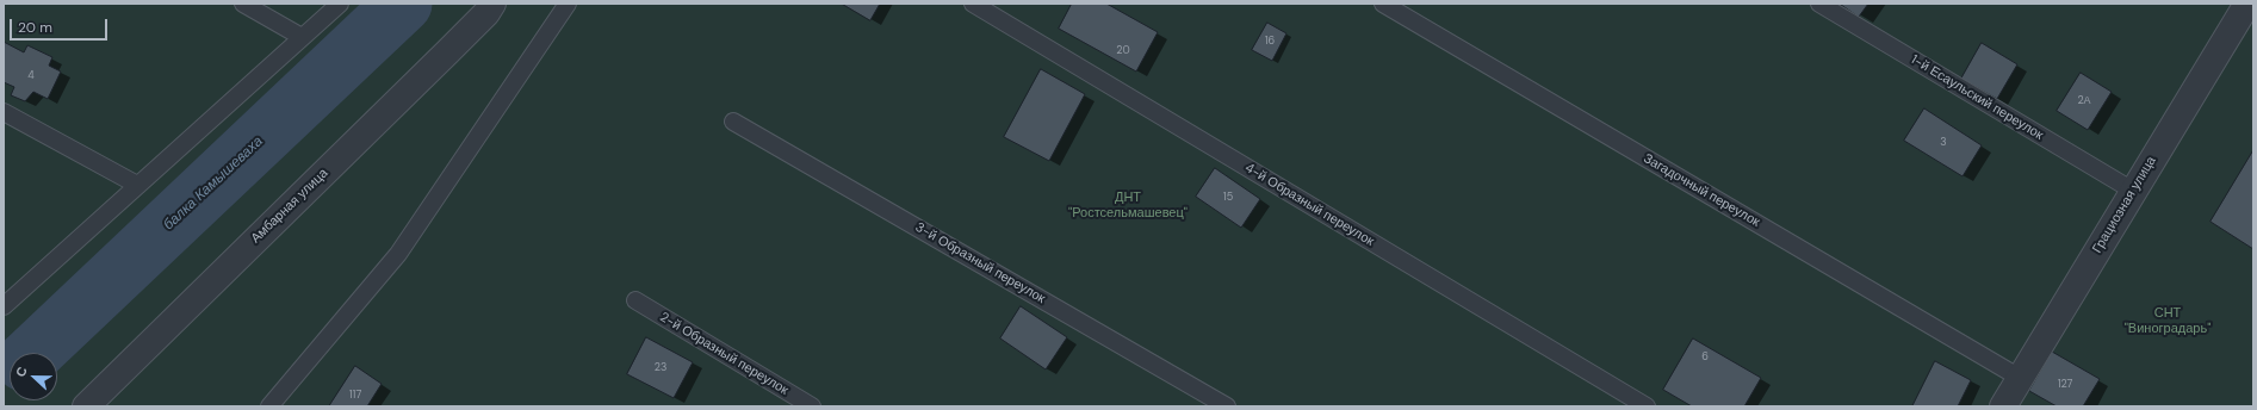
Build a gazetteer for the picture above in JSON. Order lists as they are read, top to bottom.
{
  "streets": {
    "street": ["Грациозная улица", "Амбарная улица"],
    "lane": [
      "1-й Есаульский переулок",
      "Загадочный переулок",
      "4-й Образный переулок",
      "3-й Образный переулок",
      "2-й Образный переулок"
    ]
  },
  "crossings": [
    ["1-й Есаульский переулок", "Грациозная улица"],
    ["Загадочный переулок", "Грациозная улица"]
  ],
  "water": ["балка Камышеваха"],
  "parks": ["ДНТ \"Ростсельмашевец\"", "СНТ \"Виноградарь\""],
  "house_numbers": [
    "16",
    "20",
    "4",
    "2А",
    "3",
    "15",
    "6",
    "23",
    "127",
    "117"
  ],
  "scale_bar": "20 m",
  "north": "left"
}
